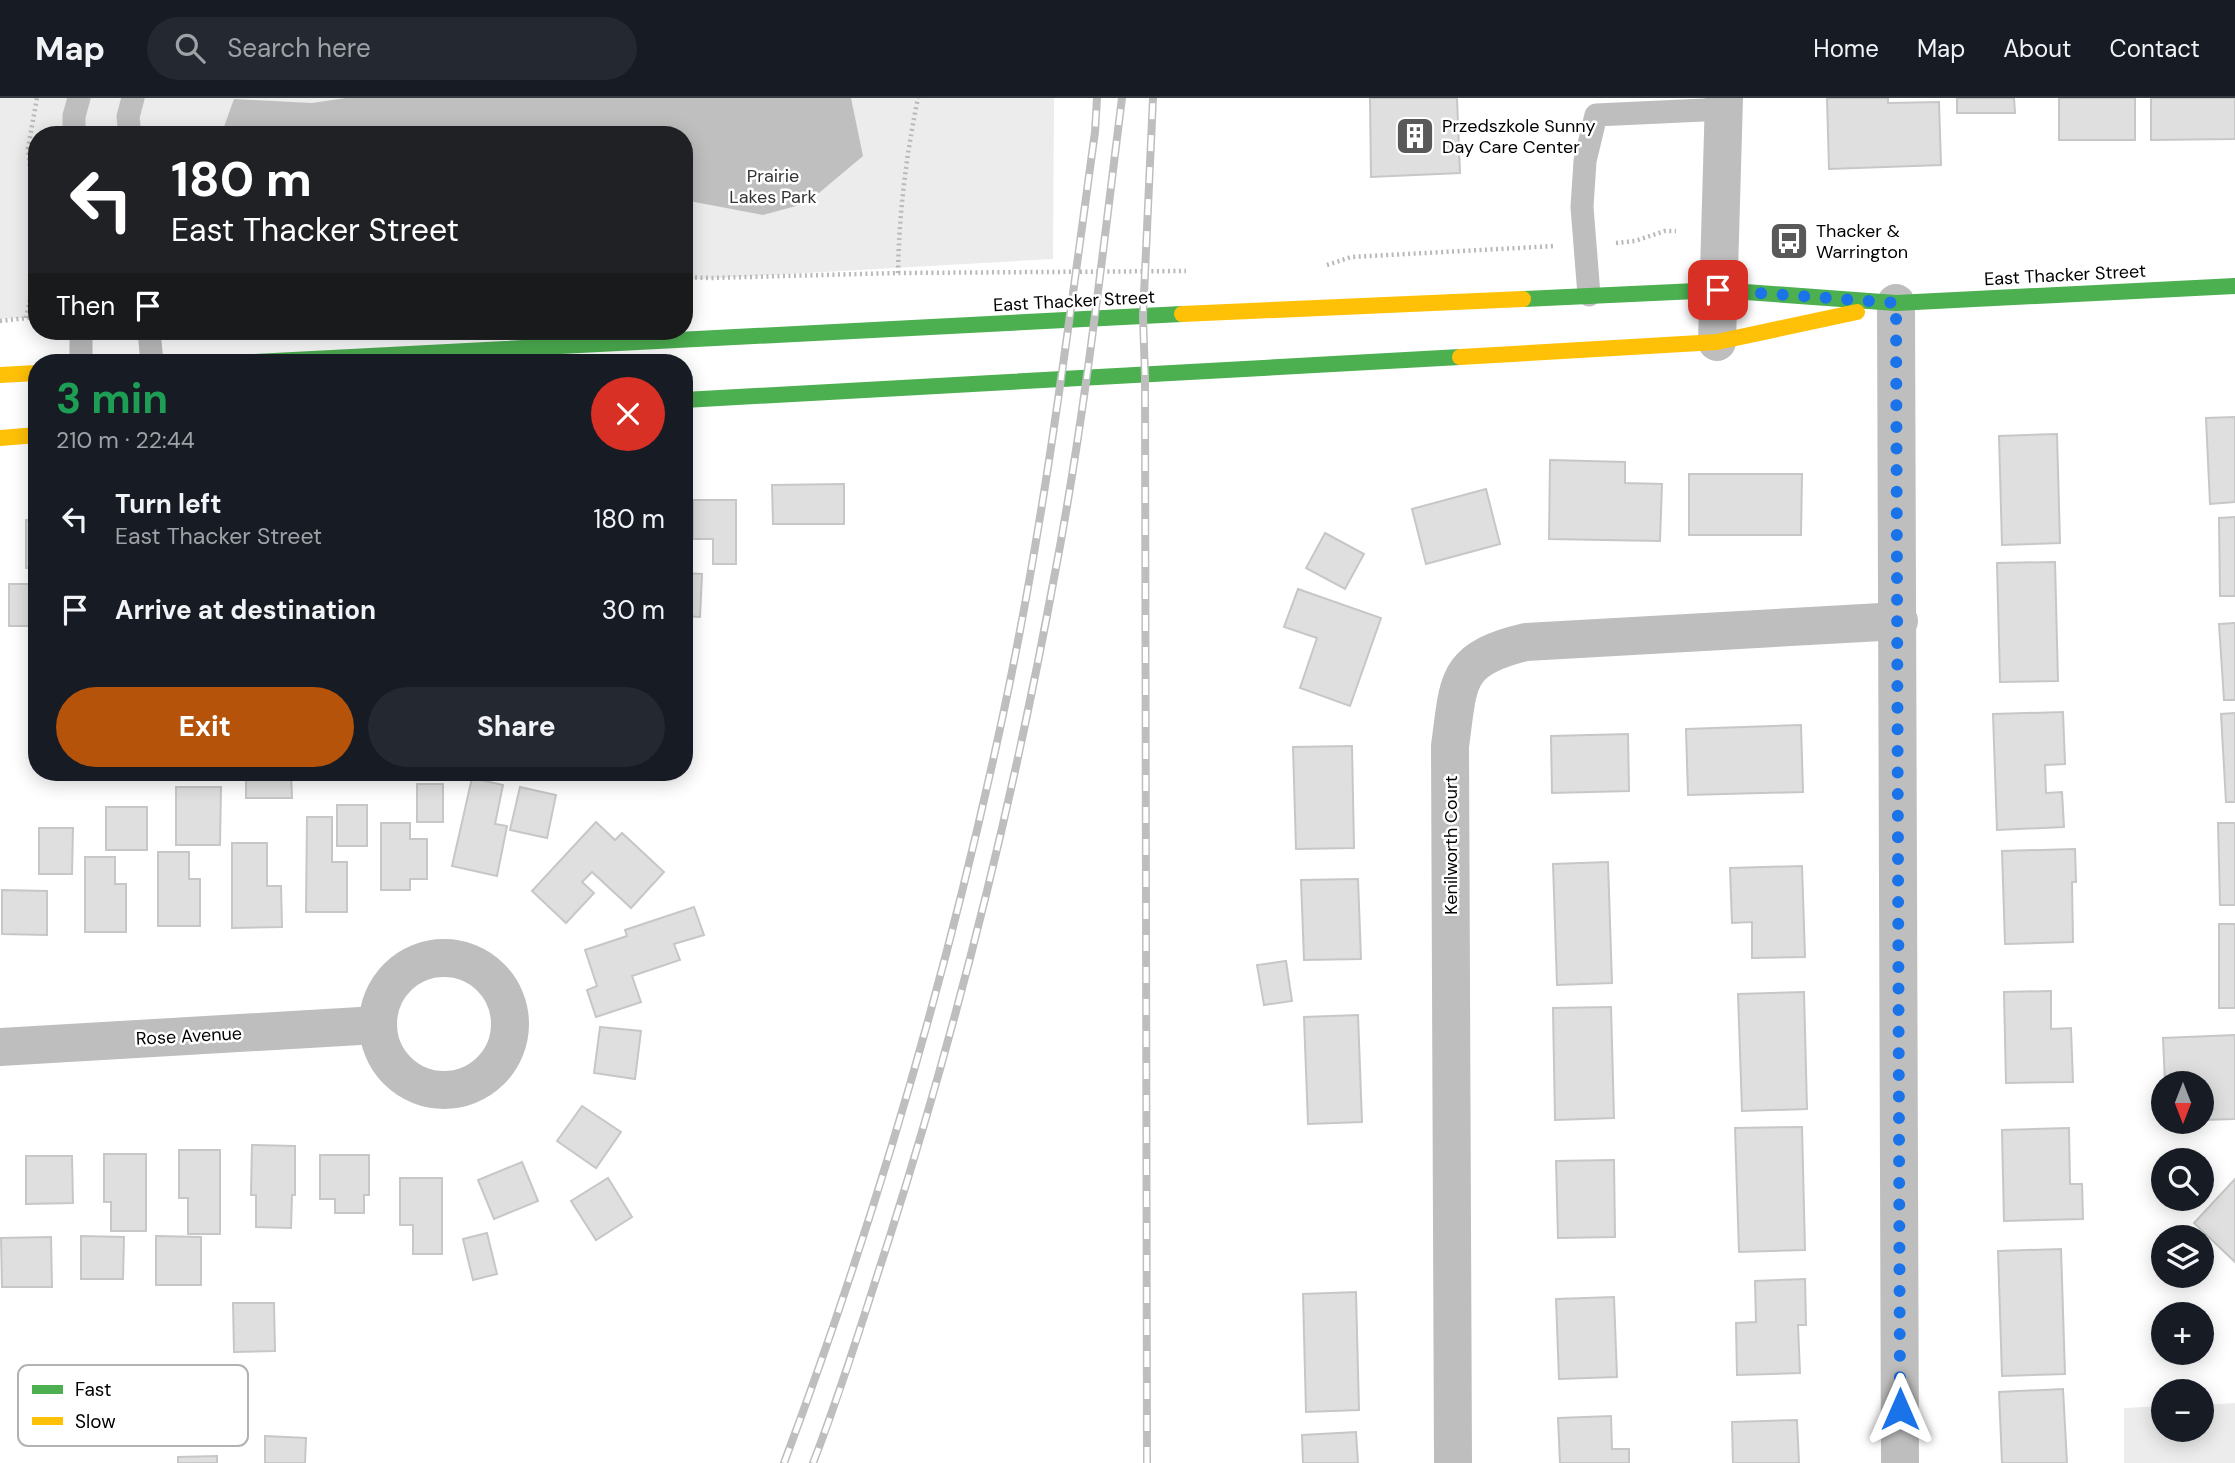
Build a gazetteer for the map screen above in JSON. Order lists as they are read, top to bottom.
{
  "streets": {
    "main road": ["East Thacker Street"],
    "street": ["Kenilworth Court", "Rose Avenue"]
  },
  "parks": ["Prairie Lakes Park"],
  "places": {
    "building": ["Przedszkole Sunny Day Care Center"],
    "bus stop": ["Thacker & Warrington"]
  },
  "legend": ["Fast", "Slow"],
  "north": "bottom",
  "page": {
    "header": "Map",
    "search": "Search here",
    "nav": [
      "Home",
      "Map",
      "About",
      "Contact"
    ],
    "turn": ["180 m", "East Thacker Street"],
    "then": "Then",
    "heading": ["3 min", "210 m · 22:44"],
    "list": [
      {
        "name": "Turn left",
        "note": "East Thacker Street",
        "value": "180 m"
      },
      {
        "name": "Arrive at destination",
        "value": "30 m"
      }
    ],
    "buttons": ["Exit", "Share"],
    "map_buttons": ["+", "−"]
  }
}
